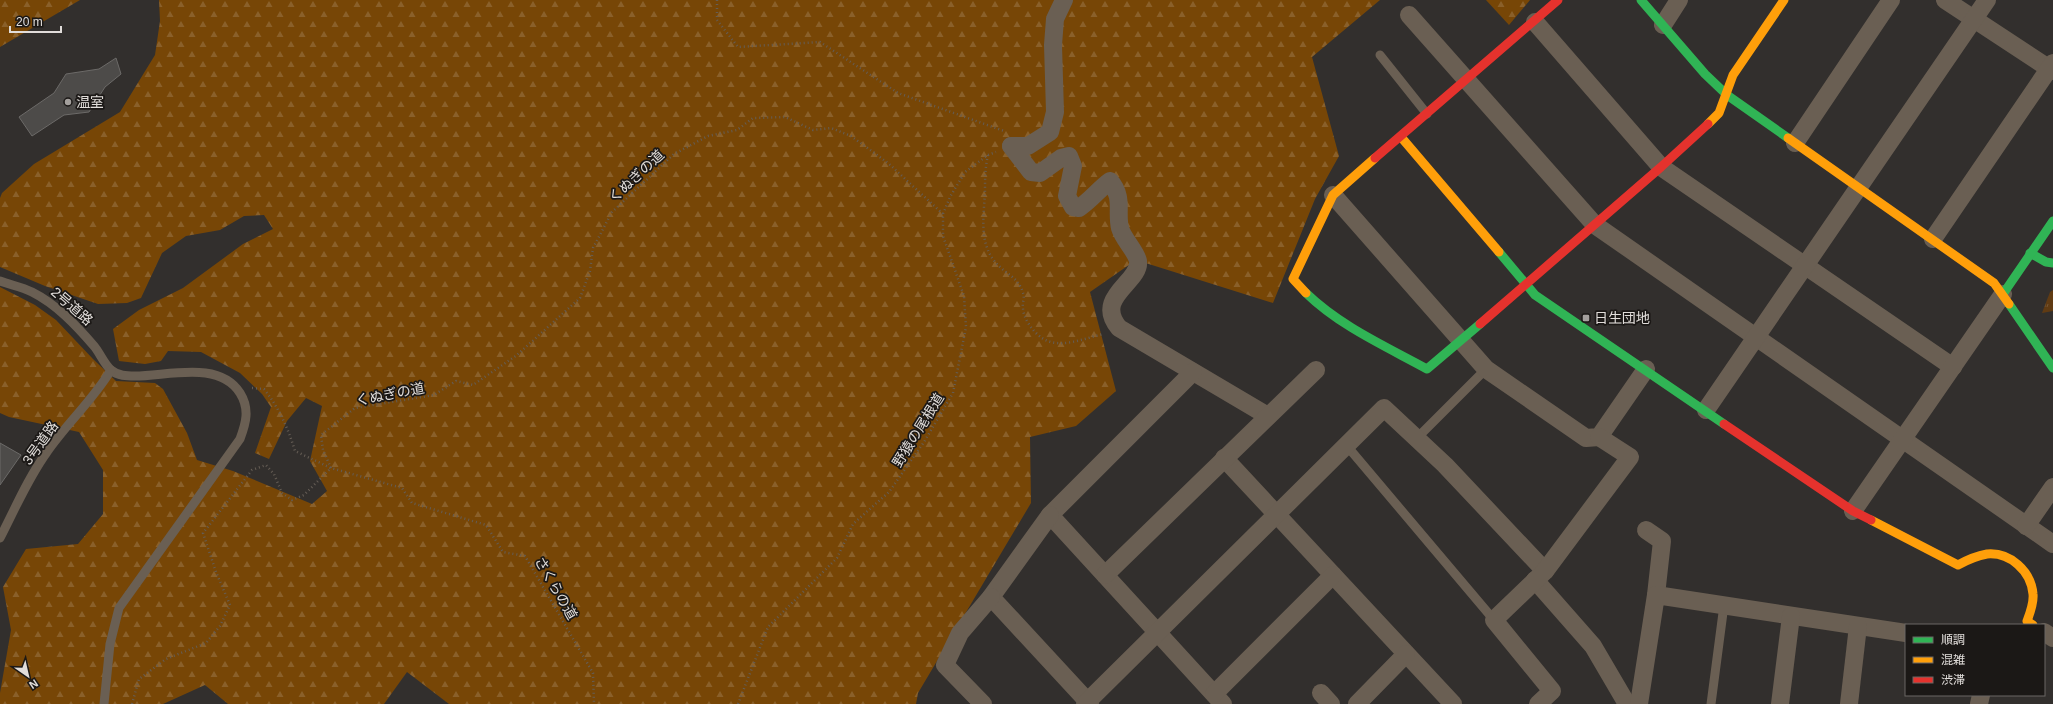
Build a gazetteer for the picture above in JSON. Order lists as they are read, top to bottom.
{
  "streets": {
    "lane": ["2号道路", "3号道路"],
    "path": ["くぬぎの道", "野猿の尾根道", "さくらの道"]
  },
  "crossings": [
    ["くぬぎの道", "野猿の尾根道"],
    ["くぬぎの道", "さくらの道"],
    ["2号道路", "3号道路"]
  ],
  "places": {
    "other": ["温室"],
    "transit": ["日生団地"]
  },
  "legend": ["順調", "混雑", "渋滞"],
  "scale_bar": "20 m",
  "north": "bottom right"
}
